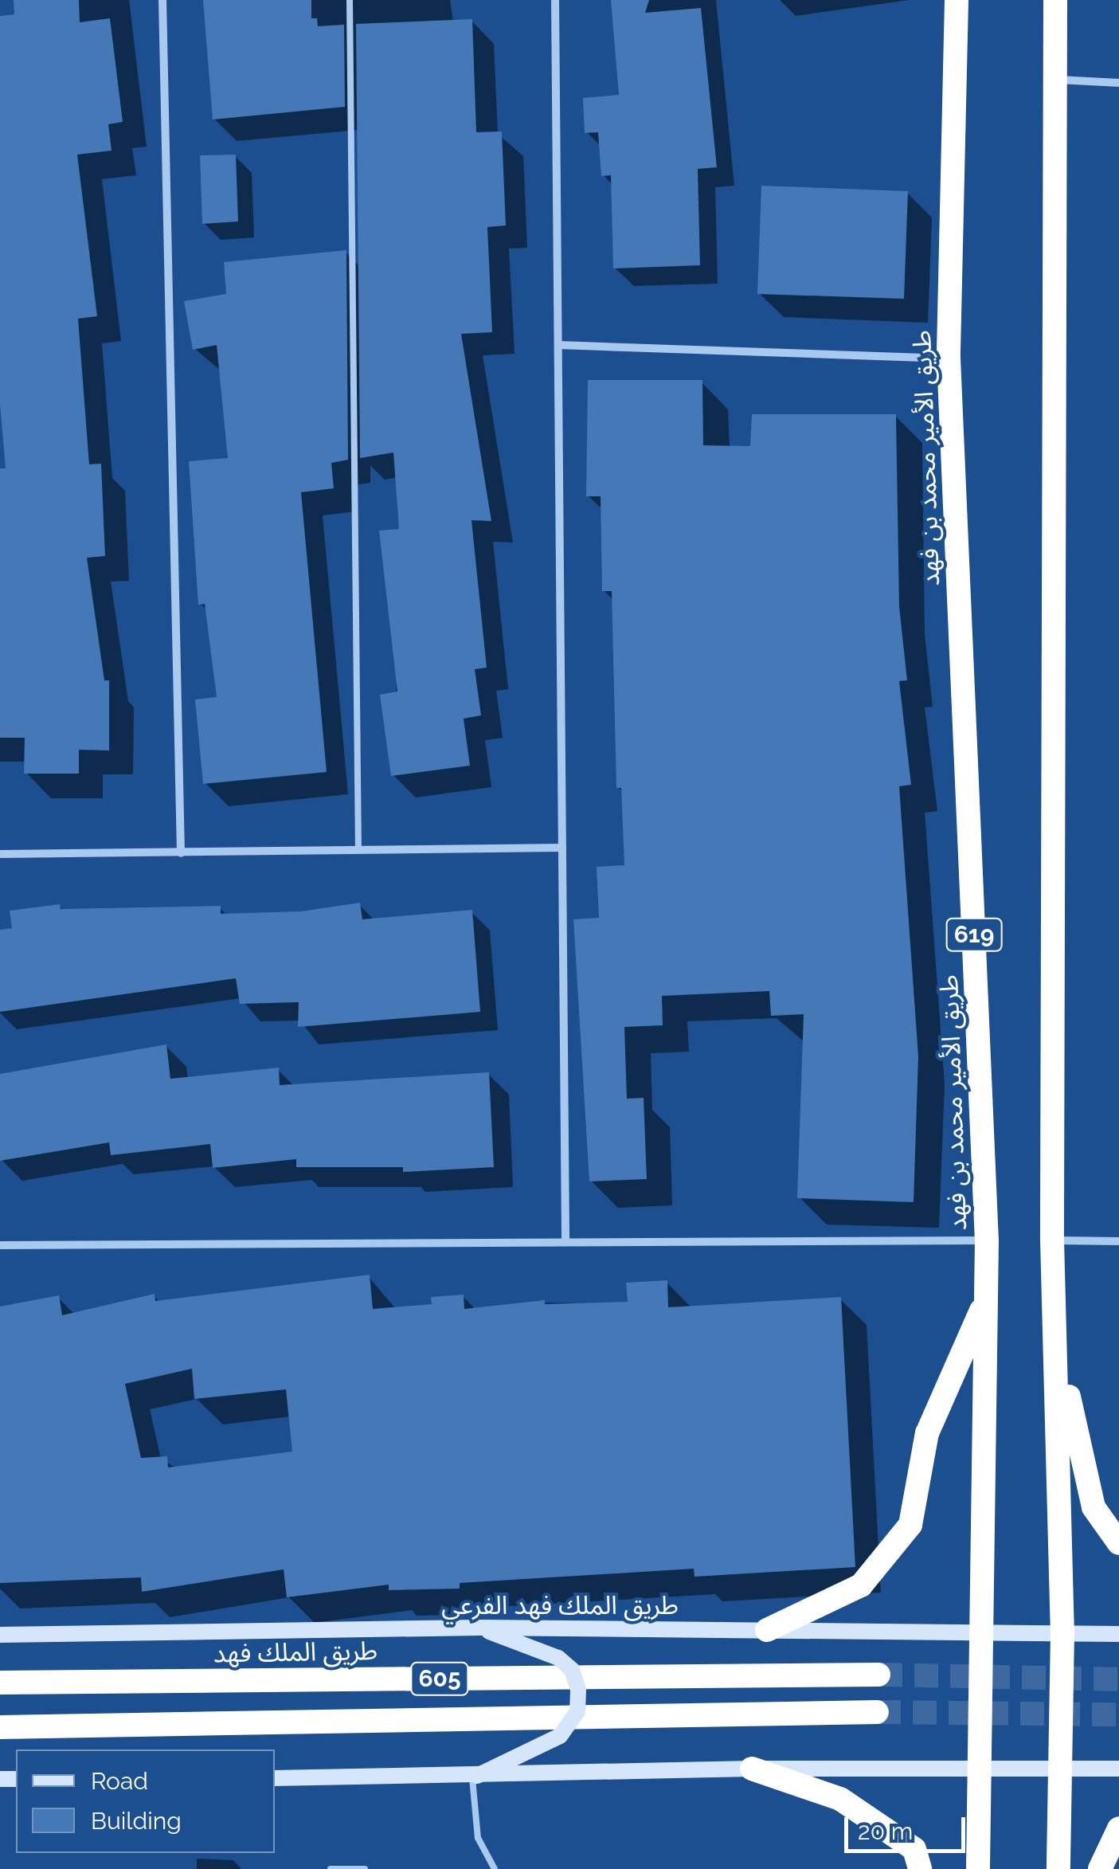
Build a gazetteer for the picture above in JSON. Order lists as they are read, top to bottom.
{
  "streets": {
    "highway": [
      "طريق الأمير محمد بن فهد",
      "619",
      "طريق الملك فهد",
      "605"
    ],
    "main road": ["طريق الملك فهد الفرعي"]
  },
  "crossings": [
    ["طريق الأمير محمد بن فهد", "طريق الملك فهد الفرعي"]
  ],
  "legend": ["Road", "Building"],
  "scale_bar": "20 m"
}
